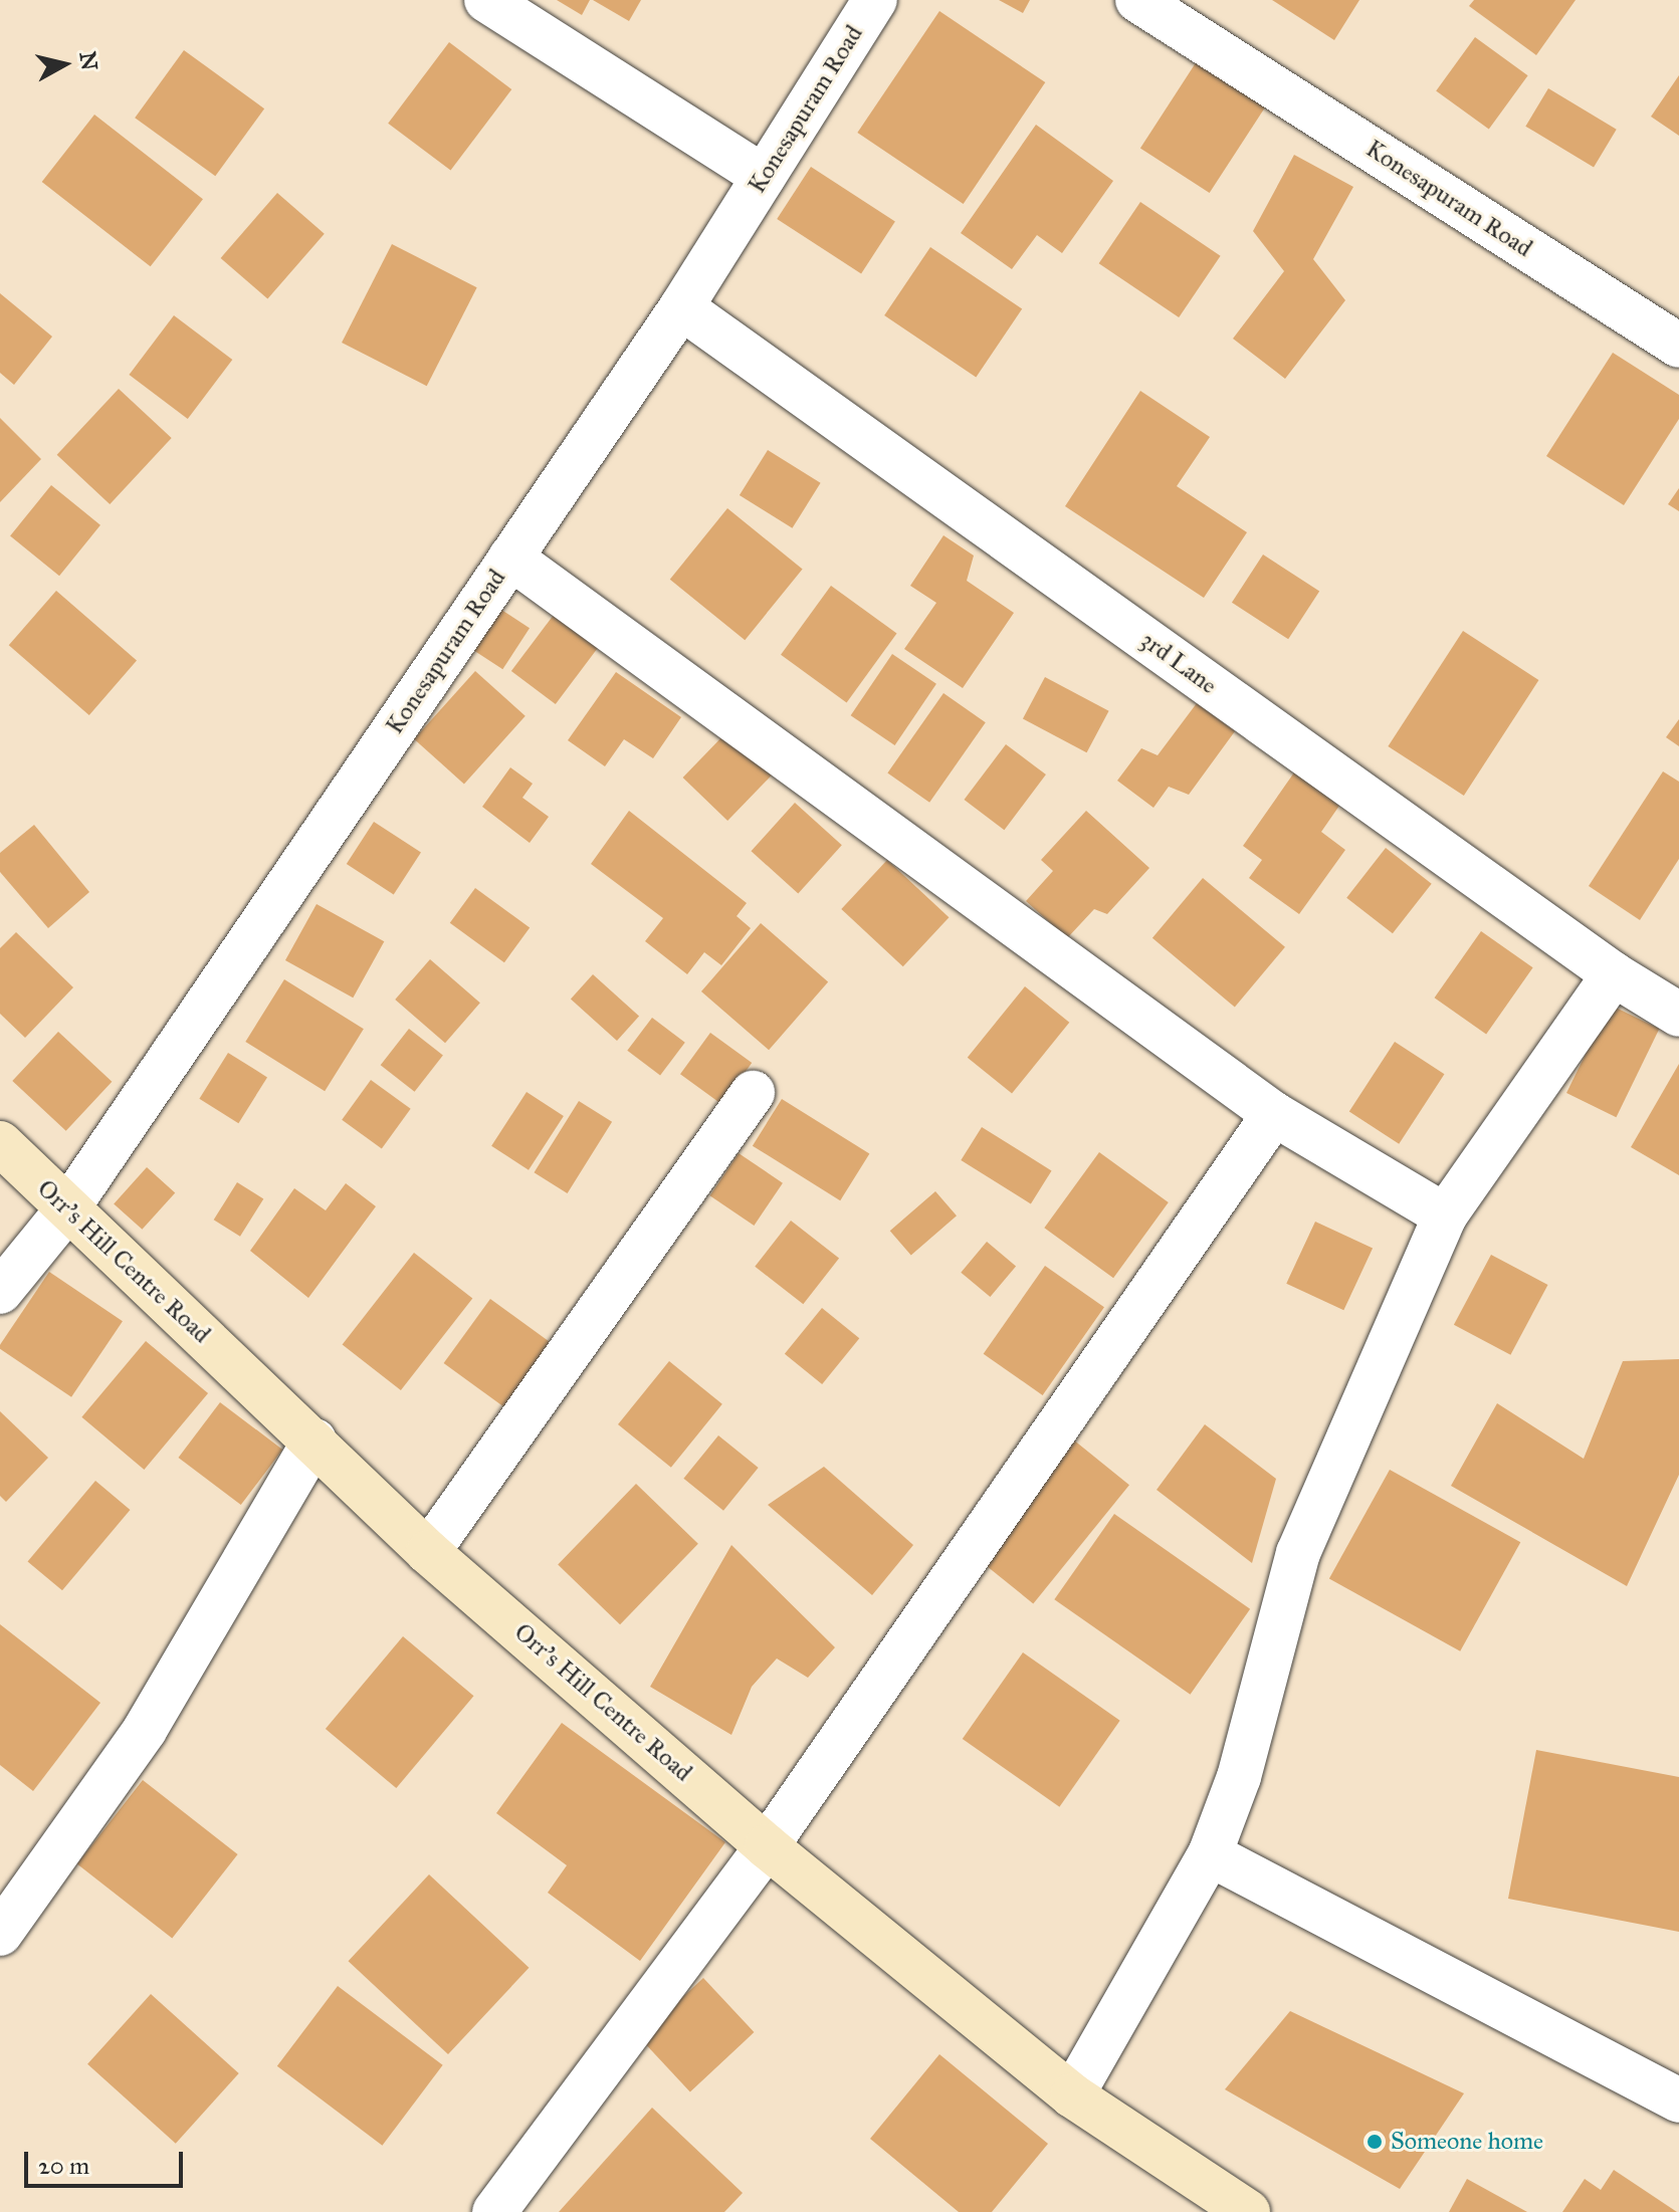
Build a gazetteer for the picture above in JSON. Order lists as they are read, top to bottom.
{
  "streets": {
    "street": ["Konesapuram Road", "3rd Lane", "Orr's Hill Centre Road"]
  },
  "crossings": [
    ["Konesapuram Road", "3rd Lane"],
    ["Konesapuram Road", "Orr's Hill Centre Road"]
  ],
  "places": ["Someone home"],
  "scale_bar": "20 m",
  "north": "right"
}
